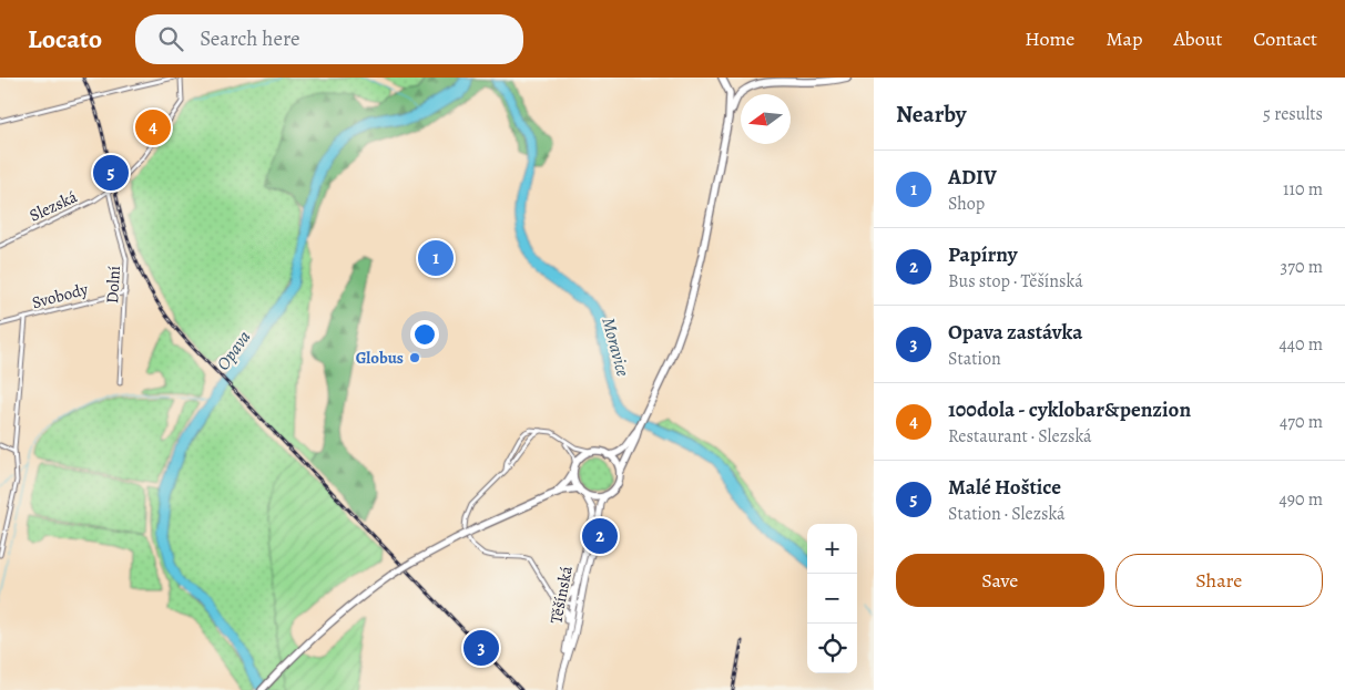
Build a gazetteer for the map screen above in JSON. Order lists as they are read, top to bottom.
{
  "streets": {
    "main road": ["Těšínská"],
    "street": ["Slezská", "Dolní", "Svobody"]
  },
  "crossings": [
    ["Slezská", "Dolní"],
    ["Dolní", "Svobody"]
  ],
  "water": ["Moravice", "Opava"],
  "places": ["Globus"],
  "north": "left",
  "page": {
    "header": "Locato",
    "search": "Search here",
    "nav": [
      "Home",
      "Map",
      "About",
      "Contact"
    ],
    "heading": ["Nearby", "5 results"],
    "pins": [
      "4",
      "5",
      "1",
      "2",
      "3"
    ],
    "list": [
      {
        "mark": "1",
        "name": "ADIV",
        "note": "Shop",
        "value": "110 m"
      },
      {
        "mark": "2",
        "name": "Papírny",
        "note": "Bus stop · Těšínská",
        "value": "370 m"
      },
      {
        "mark": "3",
        "name": "Opava zastávka",
        "note": "Station",
        "value": "440 m"
      },
      {
        "mark": "4",
        "name": "100dola - cyklobar&penzion",
        "note": "Restaurant · Slezská",
        "value": "470 m"
      },
      {
        "mark": "5",
        "name": "Malé Hoštice",
        "note": "Station · Slezská",
        "value": "490 m"
      }
    ],
    "map_buttons": ["+", "−"],
    "buttons": ["Save", "Share"]
  }
}
